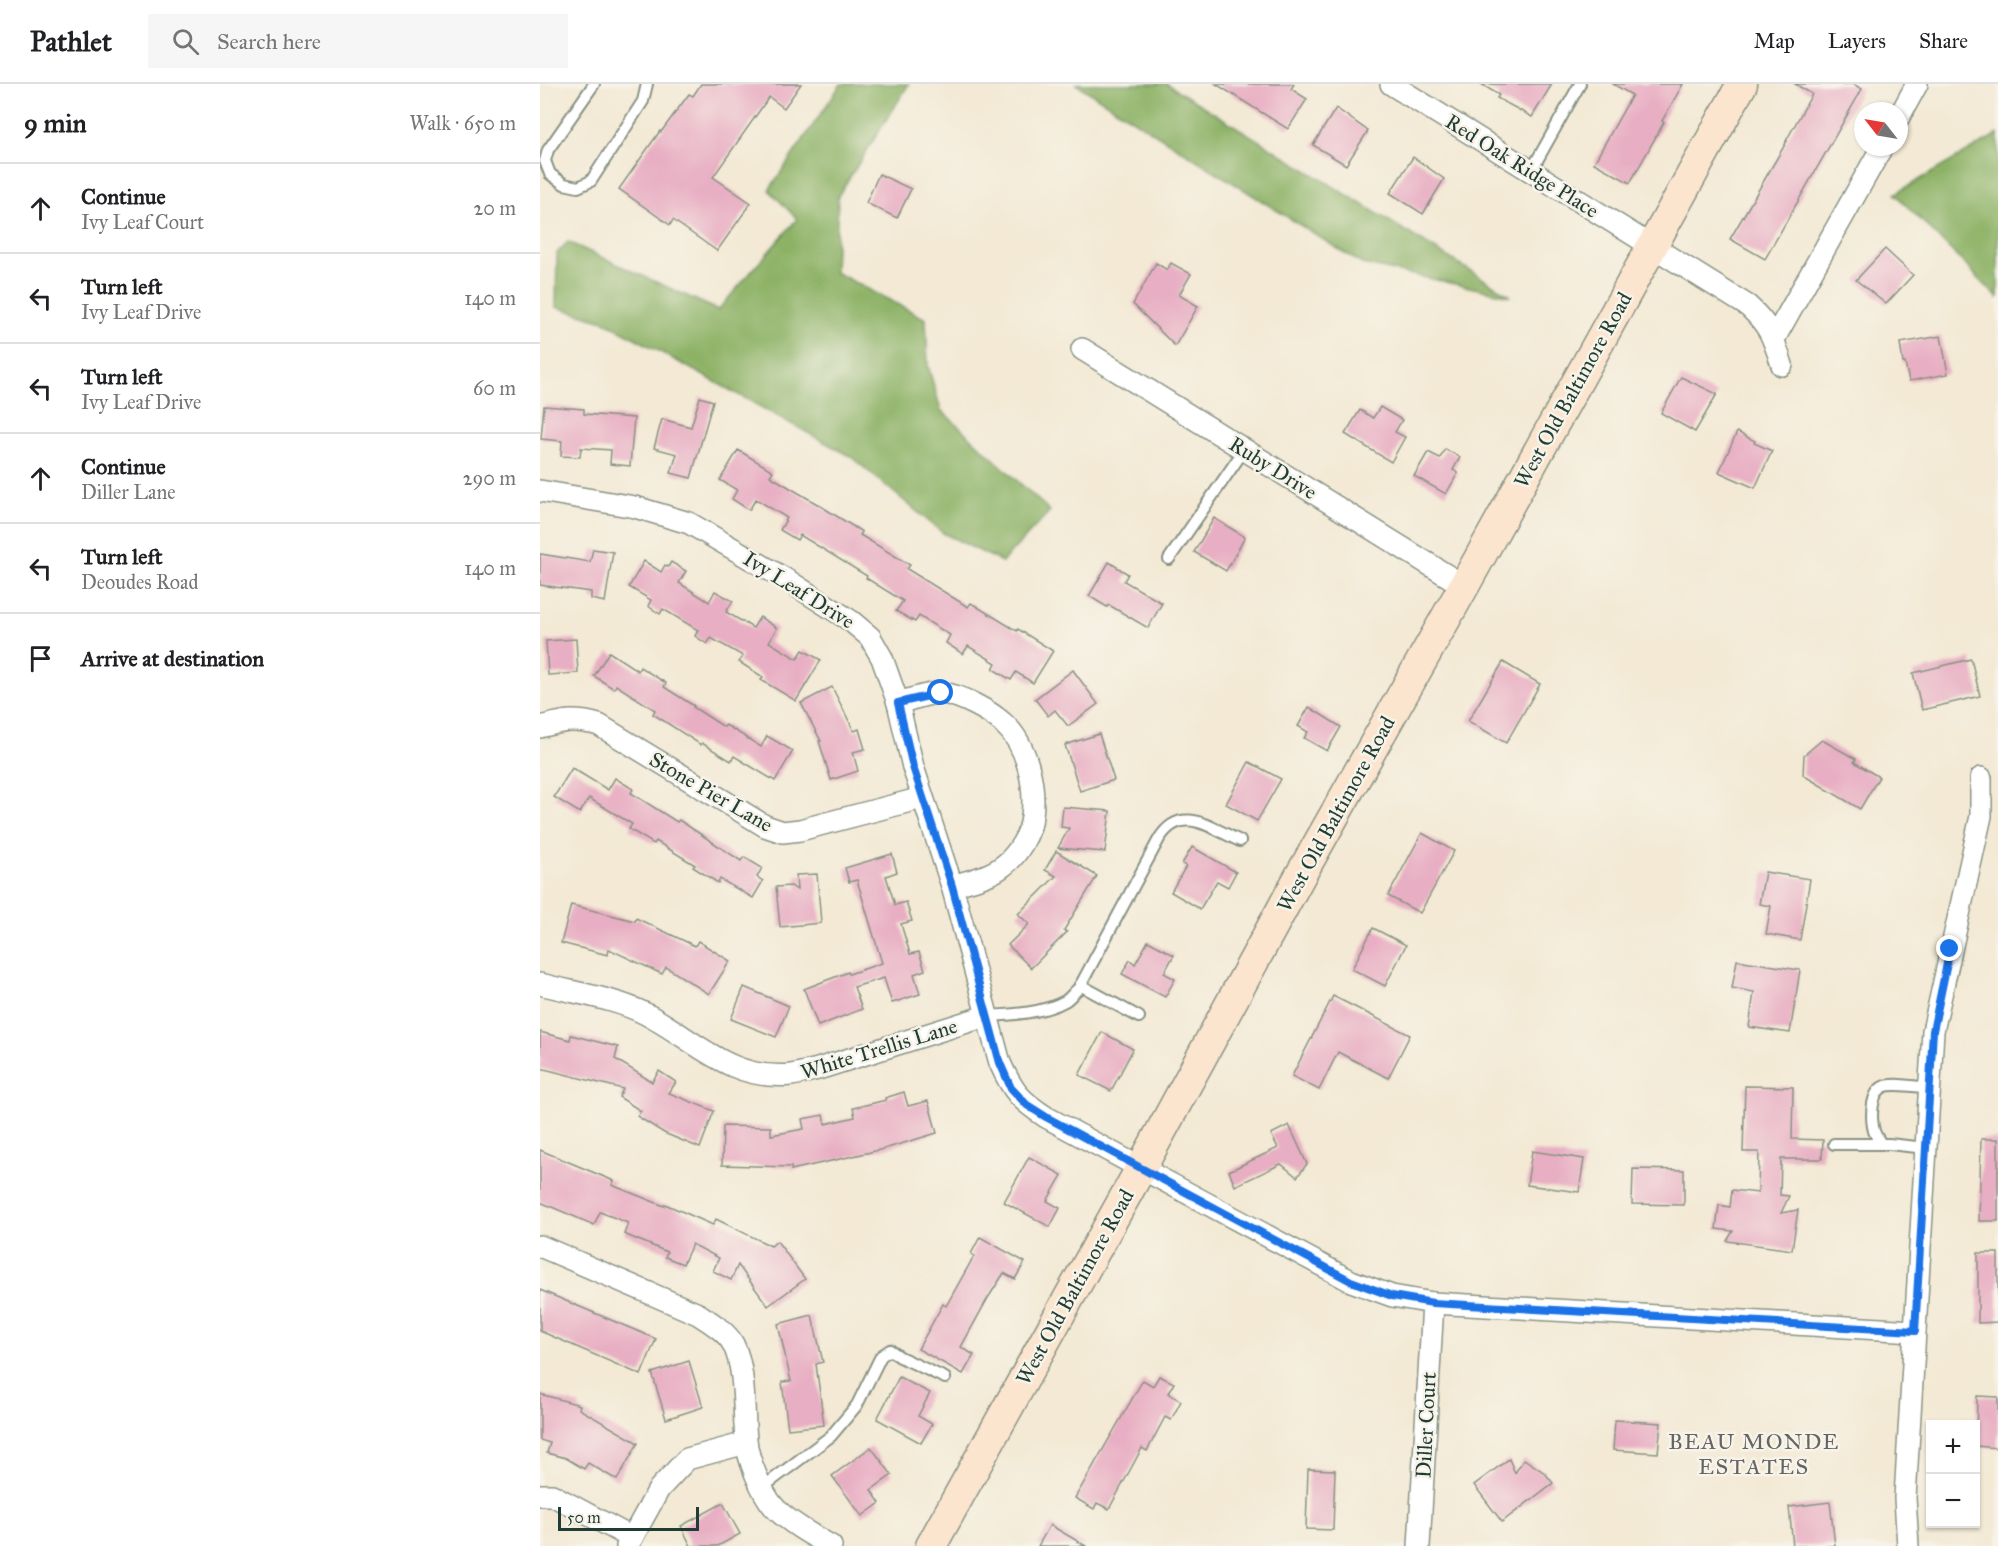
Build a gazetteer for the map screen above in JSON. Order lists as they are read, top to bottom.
{
  "streets": {
    "street": [
      "Red Oak Ridge Place",
      "West Old Baltimore Road",
      "Ruby Drive",
      "Ivy Leaf Drive",
      "Stone Pier Lane",
      "White Trellis Lane",
      "Diller Court"
    ]
  },
  "crossings": [
    ["Red Oak Ridge Place", "West Old Baltimore Road"],
    ["West Old Baltimore Road", "Ruby Drive"],
    ["West Old Baltimore Road", "Ivy Leaf Drive"],
    ["Ivy Leaf Drive", "Stone Pier Lane"],
    ["Ivy Leaf Drive", "White Trellis Lane"],
    ["Ivy Leaf Drive", "Diller Court"]
  ],
  "districts": ["BEAU MONDE ESTATES"],
  "scale_bar": "50 m",
  "north": "top left",
  "page": {
    "header": "Pathlet",
    "search": "Search here",
    "nav": ["Map", "Layers", "Share"],
    "heading": ["9 min", "Walk · 650 m"],
    "list": [
      ["Continue", "Ivy Leaf Court", "20 m"],
      ["Turn left", "Ivy Leaf Drive", "140 m"],
      ["Turn left", "Ivy Leaf Drive", "60 m"],
      ["Continue", "Diller Lane", "290 m"],
      ["Turn left", "Deoudes Road", "140 m"],
      "Arrive at destination"
    ],
    "map_buttons": ["+", "−"],
    "scale": "50 m"
  }
}
